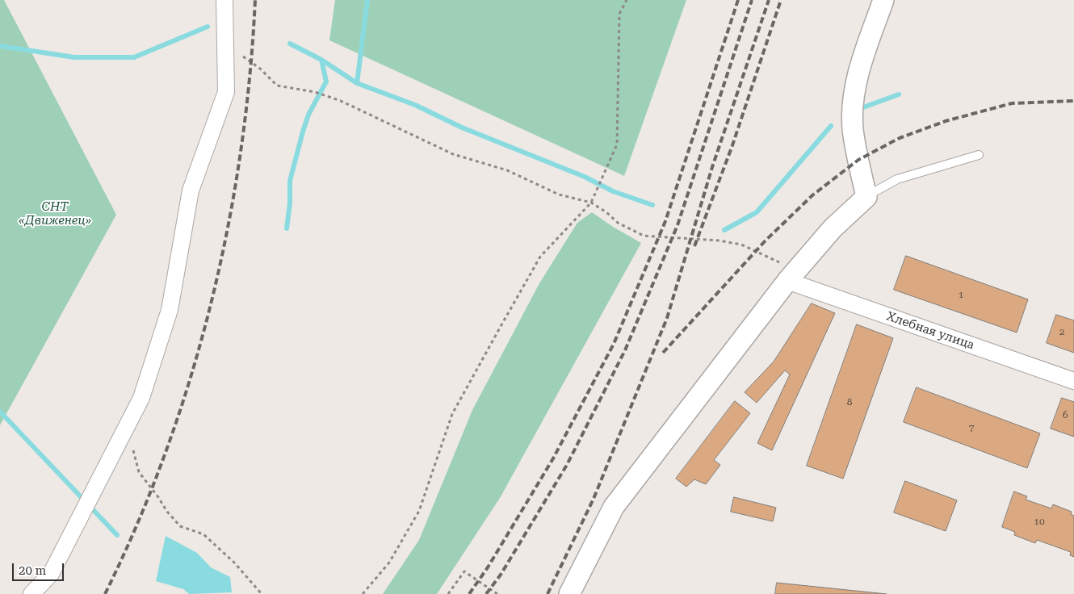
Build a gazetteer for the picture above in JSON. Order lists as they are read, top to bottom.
{
  "streets": {
    "street": ["Хлебная улица"]
  },
  "parks": ["СНТ «Движенец»"],
  "house_numbers": [
    "1",
    "2",
    "8",
    "6",
    "7",
    "10"
  ],
  "scale_bar": "20 m"
}
